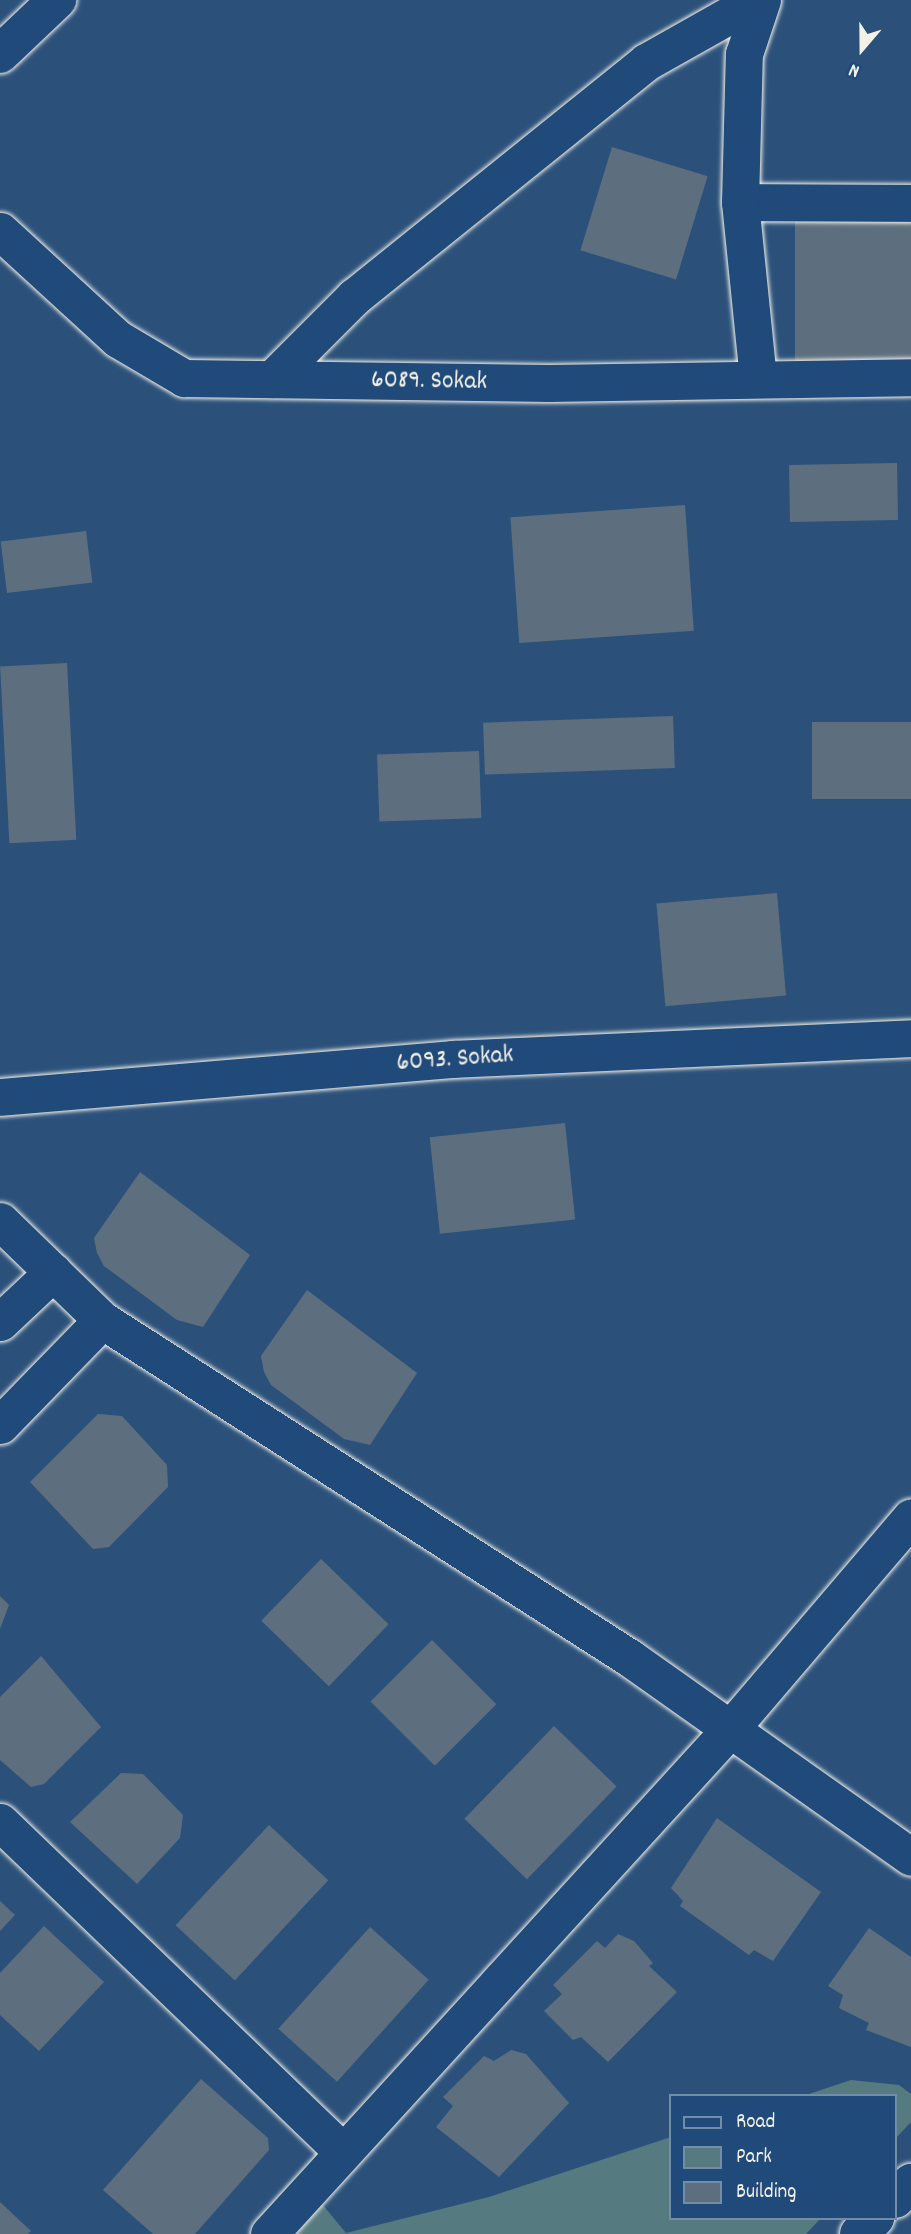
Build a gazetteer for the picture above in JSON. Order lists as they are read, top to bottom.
{
  "streets": {
    "street": ["6089. Sokak", "6093. Sokak"]
  },
  "legend": ["Road", "Park", "Building"],
  "north": "bottom"
}
